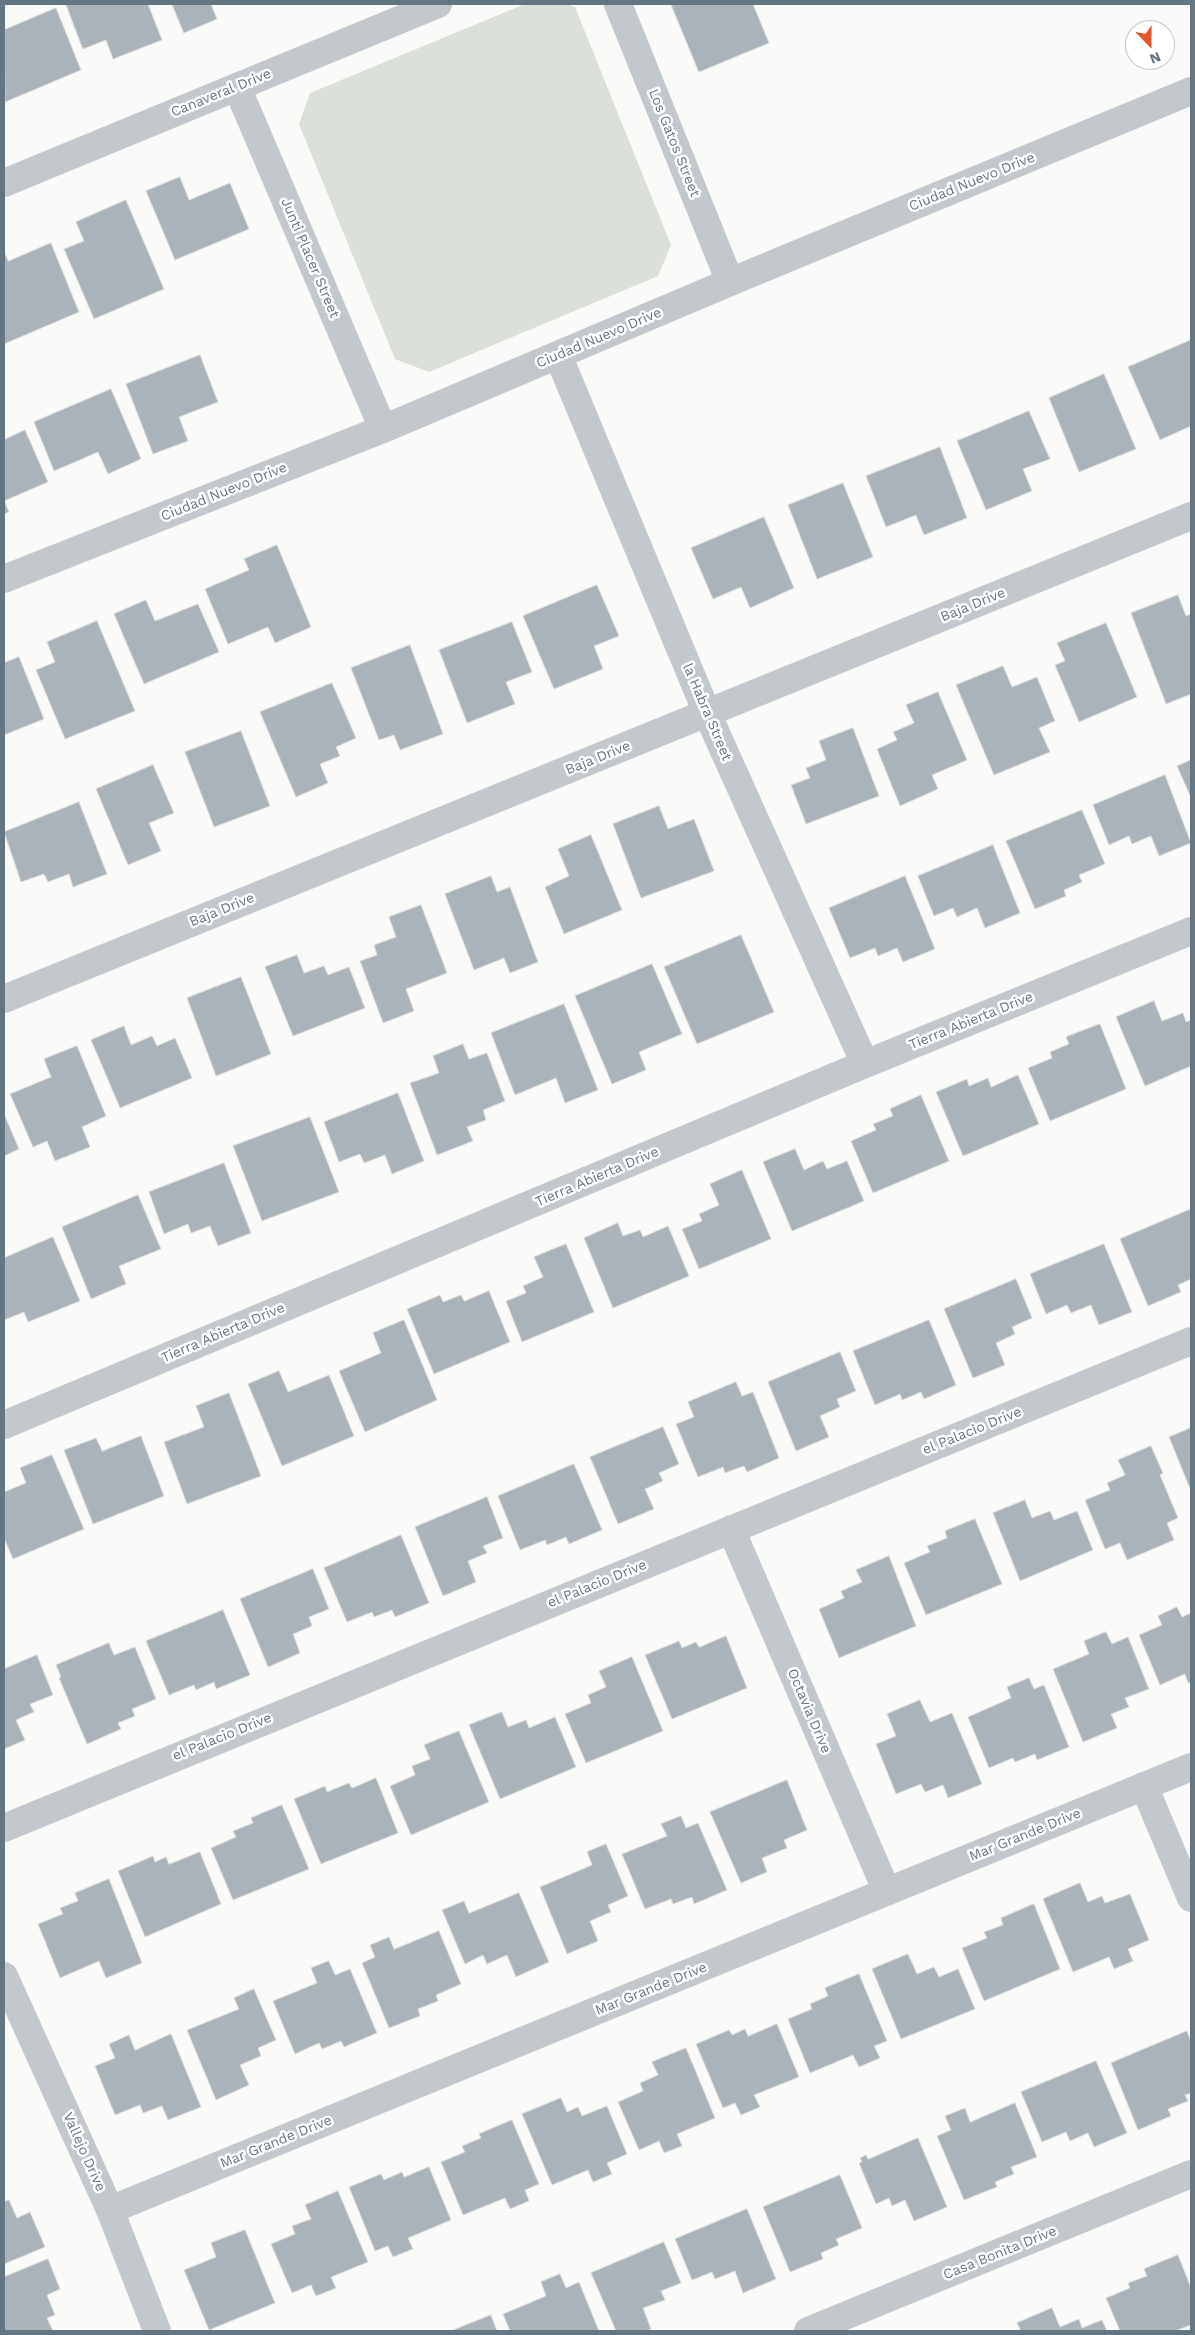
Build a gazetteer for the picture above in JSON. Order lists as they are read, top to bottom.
{
  "streets": {
    "street": [
      "Canaveral Drive",
      "Los Gatos Street",
      "Ciudad Nuevo Drive",
      "Junti Placer Street",
      "Baja Drive",
      "la Habra Street",
      "Tierra Abierta Drive",
      "el Palacio Drive",
      "Octavia Drive",
      "Mar Grande Drive",
      "Vallejo Drive",
      "Casa Bonita Drive"
    ]
  },
  "crossings": [
    ["Canaveral Drive", "Junti Placer Street"],
    ["Los Gatos Street", "Ciudad Nuevo Drive"],
    ["Ciudad Nuevo Drive", "Junti Placer Street"],
    ["Ciudad Nuevo Drive", "la Habra Street"],
    ["Baja Drive", "la Habra Street"],
    ["la Habra Street", "Tierra Abierta Drive"],
    ["el Palacio Drive", "Octavia Drive"],
    ["Octavia Drive", "Mar Grande Drive"],
    ["Mar Grande Drive", "Vallejo Drive"]
  ],
  "north": "bottom"
}
